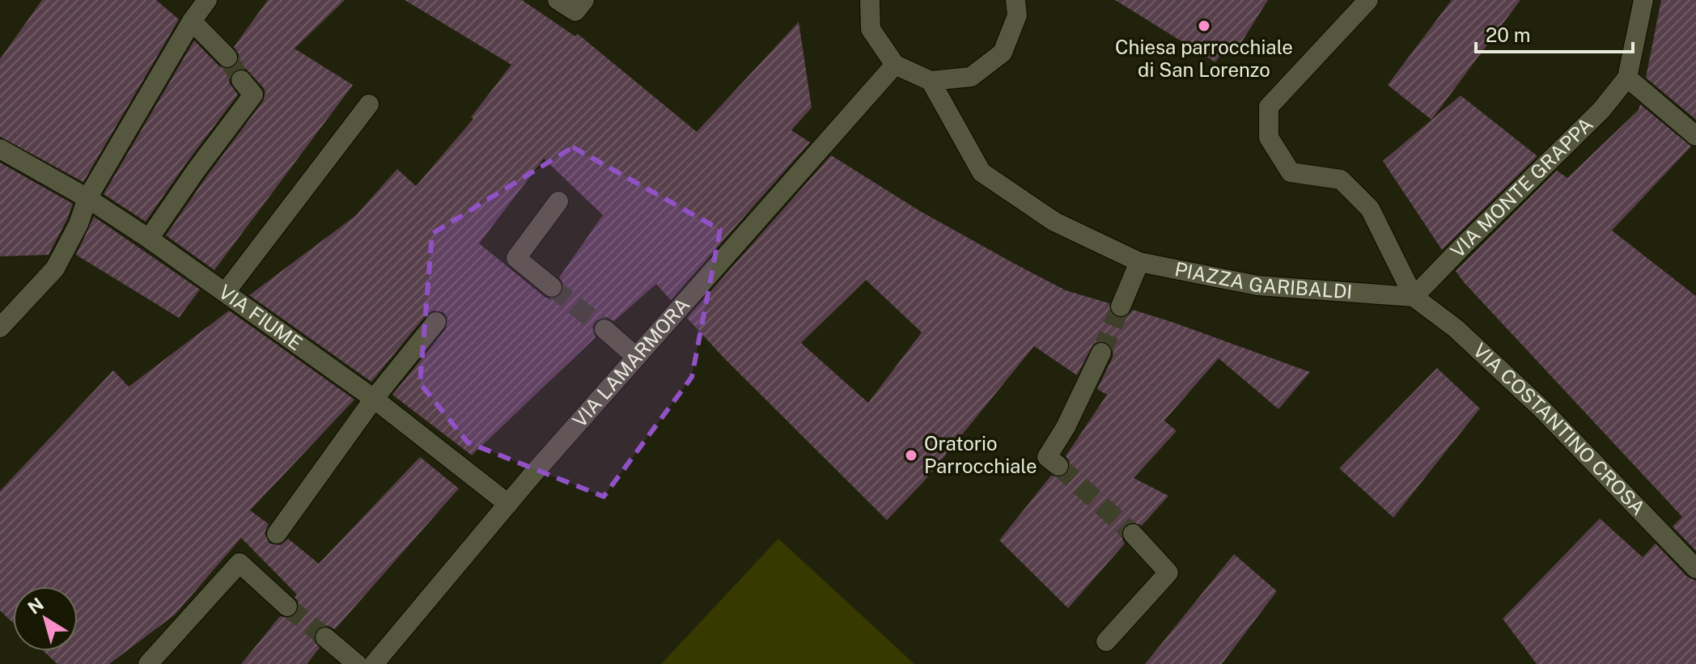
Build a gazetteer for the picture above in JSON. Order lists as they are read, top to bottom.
{
  "streets": {
    "street": [
      "VIA MONTE GRAPPA",
      "PIAZZA GARIBALDI",
      "VIA FIUME",
      "VIA LAMARMORA",
      "VIA COSTANTINO CROSA"
    ]
  },
  "crossings": [
    ["VIA MONTE GRAPPA", "PIAZZA GARIBALDI"],
    ["VIA MONTE GRAPPA", "VIA COSTANTINO CROSA"],
    ["PIAZZA GARIBALDI", "VIA COSTANTINO CROSA"],
    ["VIA FIUME", "VIA LAMARMORA"]
  ],
  "places": ["Chiesa parrocchiale di San Lorenzo", "Oratorio Parrocchiale"],
  "scale_bar": "20 m",
  "north": "top left"
}
